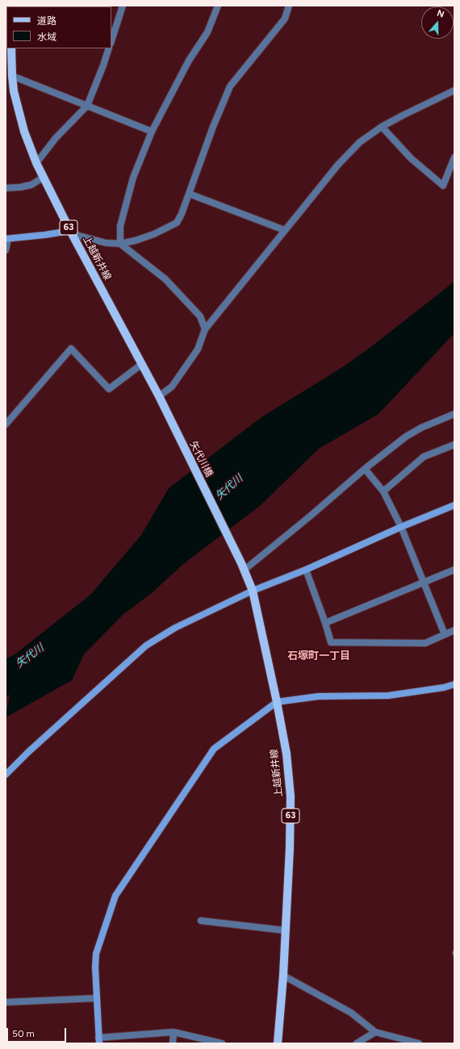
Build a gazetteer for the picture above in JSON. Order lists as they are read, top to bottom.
{
  "streets": {
    "main road": ["63", "上越新井線", "矢代川橋"]
  },
  "crossings": [
    ["上越新井線", "矢代川橋"]
  ],
  "districts": ["石塚町一丁目"],
  "water": ["矢代川"],
  "legend": ["道路", "水域"],
  "scale_bar": "50 m",
  "north": "top"
}
